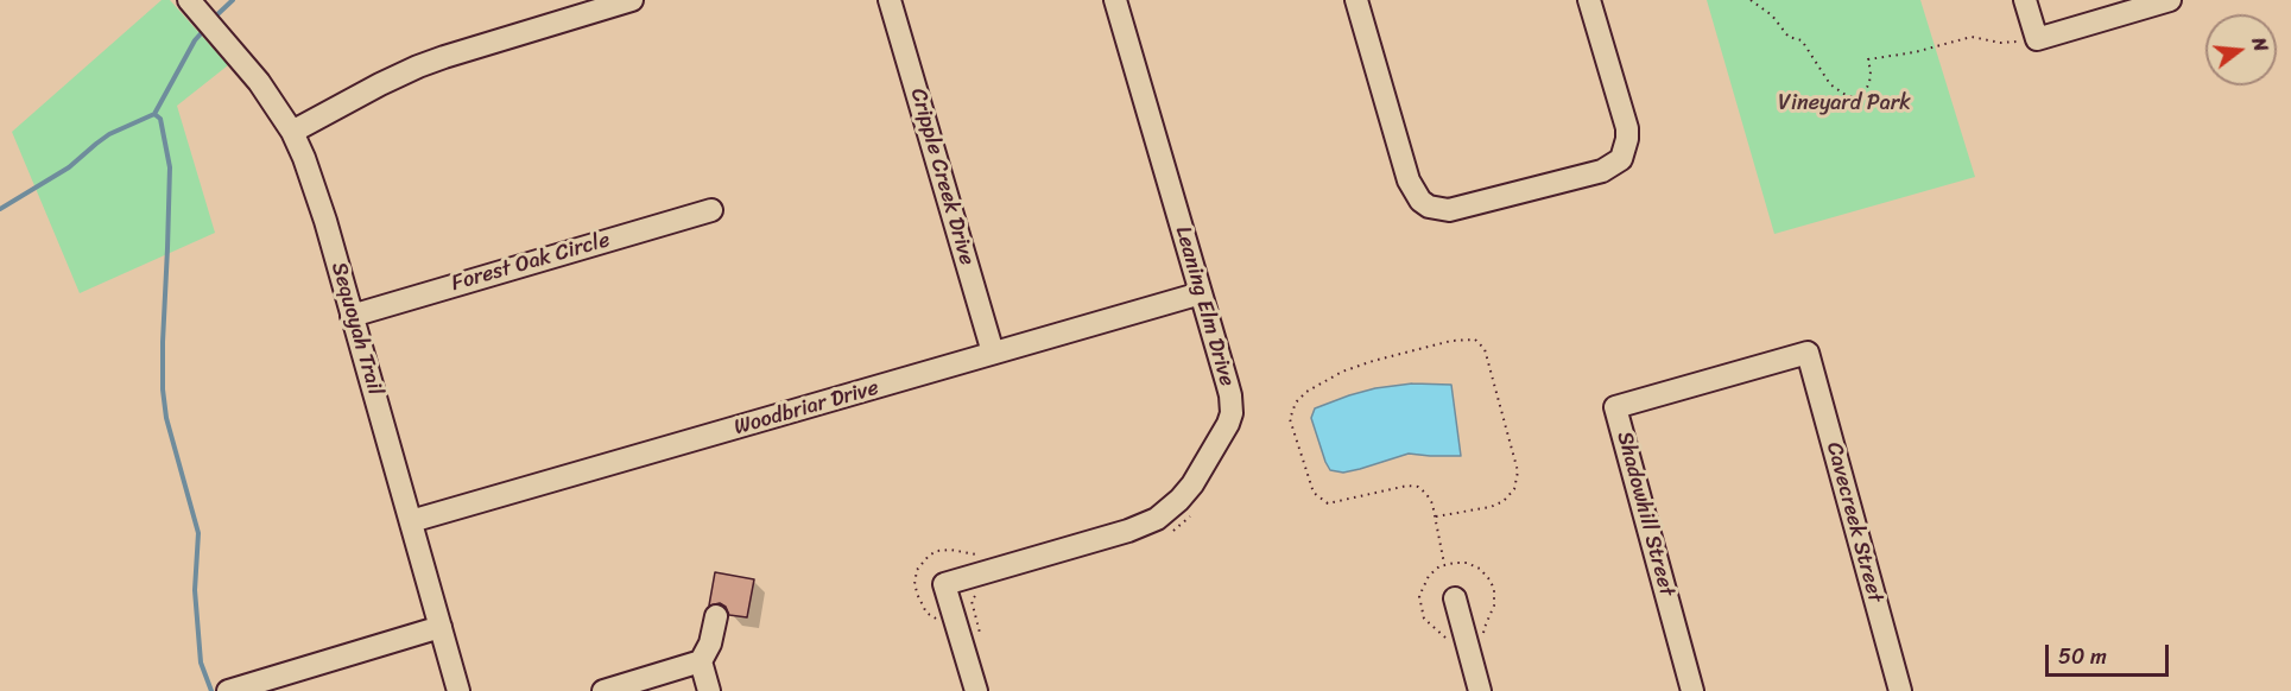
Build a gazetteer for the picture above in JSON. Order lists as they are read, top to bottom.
{
  "streets": {
    "street": [
      "Cripple Creek Drive",
      "Forest Oak Circle",
      "Leaning Elm Drive",
      "Sequoyah Trail",
      "Woodbriar Drive",
      "Shadowhill Street",
      "Cavecreek Street"
    ]
  },
  "crossings": [
    ["Cripple Creek Drive", "Woodbriar Drive"],
    ["Forest Oak Circle", "Sequoyah Trail"],
    ["Leaning Elm Drive", "Woodbriar Drive"],
    ["Sequoyah Trail", "Woodbriar Drive"],
    ["Shadowhill Street", "Cavecreek Street"]
  ],
  "parks": ["Vineyard Park"],
  "scale_bar": "50 m",
  "north": "right"
}
